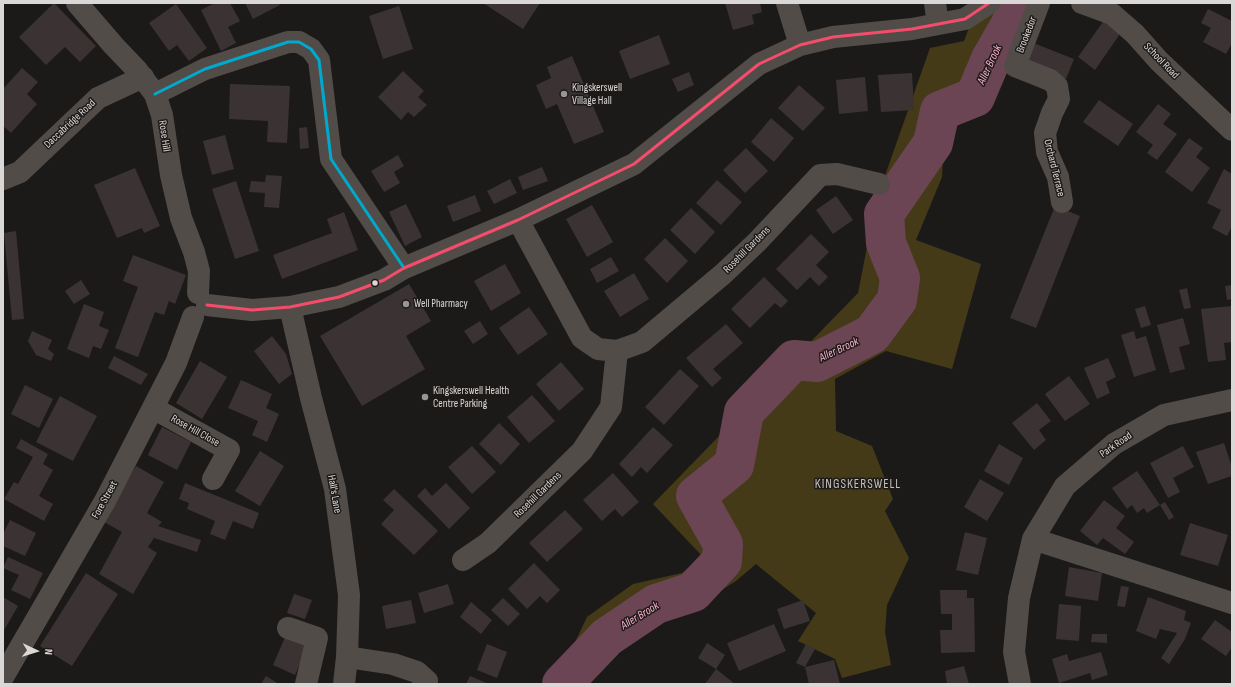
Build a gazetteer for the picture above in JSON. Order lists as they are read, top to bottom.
{
  "streets": {
    "street": [
      "Brookedor",
      "School Road",
      "Daccabridge Road",
      "Rose Hill",
      "Orchard Terrace",
      "Rosehill Gardens",
      "Rose Hill Close",
      "Park Road",
      "Hall's Lane",
      "Fore Street"
    ]
  },
  "crossings": [
    ["Brookedor", "Orchard Terrace"],
    ["Daccabridge Road", "Rose Hill"],
    ["Rose Hill", "Fore Street"],
    ["Rose Hill Close", "Fore Street"]
  ],
  "districts": ["KINGSKERSWELL"],
  "water": ["Aller Brook"],
  "places": ["Kingskerswell Village Hall", "Well Pharmacy", "Kingskerswell Health Centre Parking"],
  "north": "right"
}
